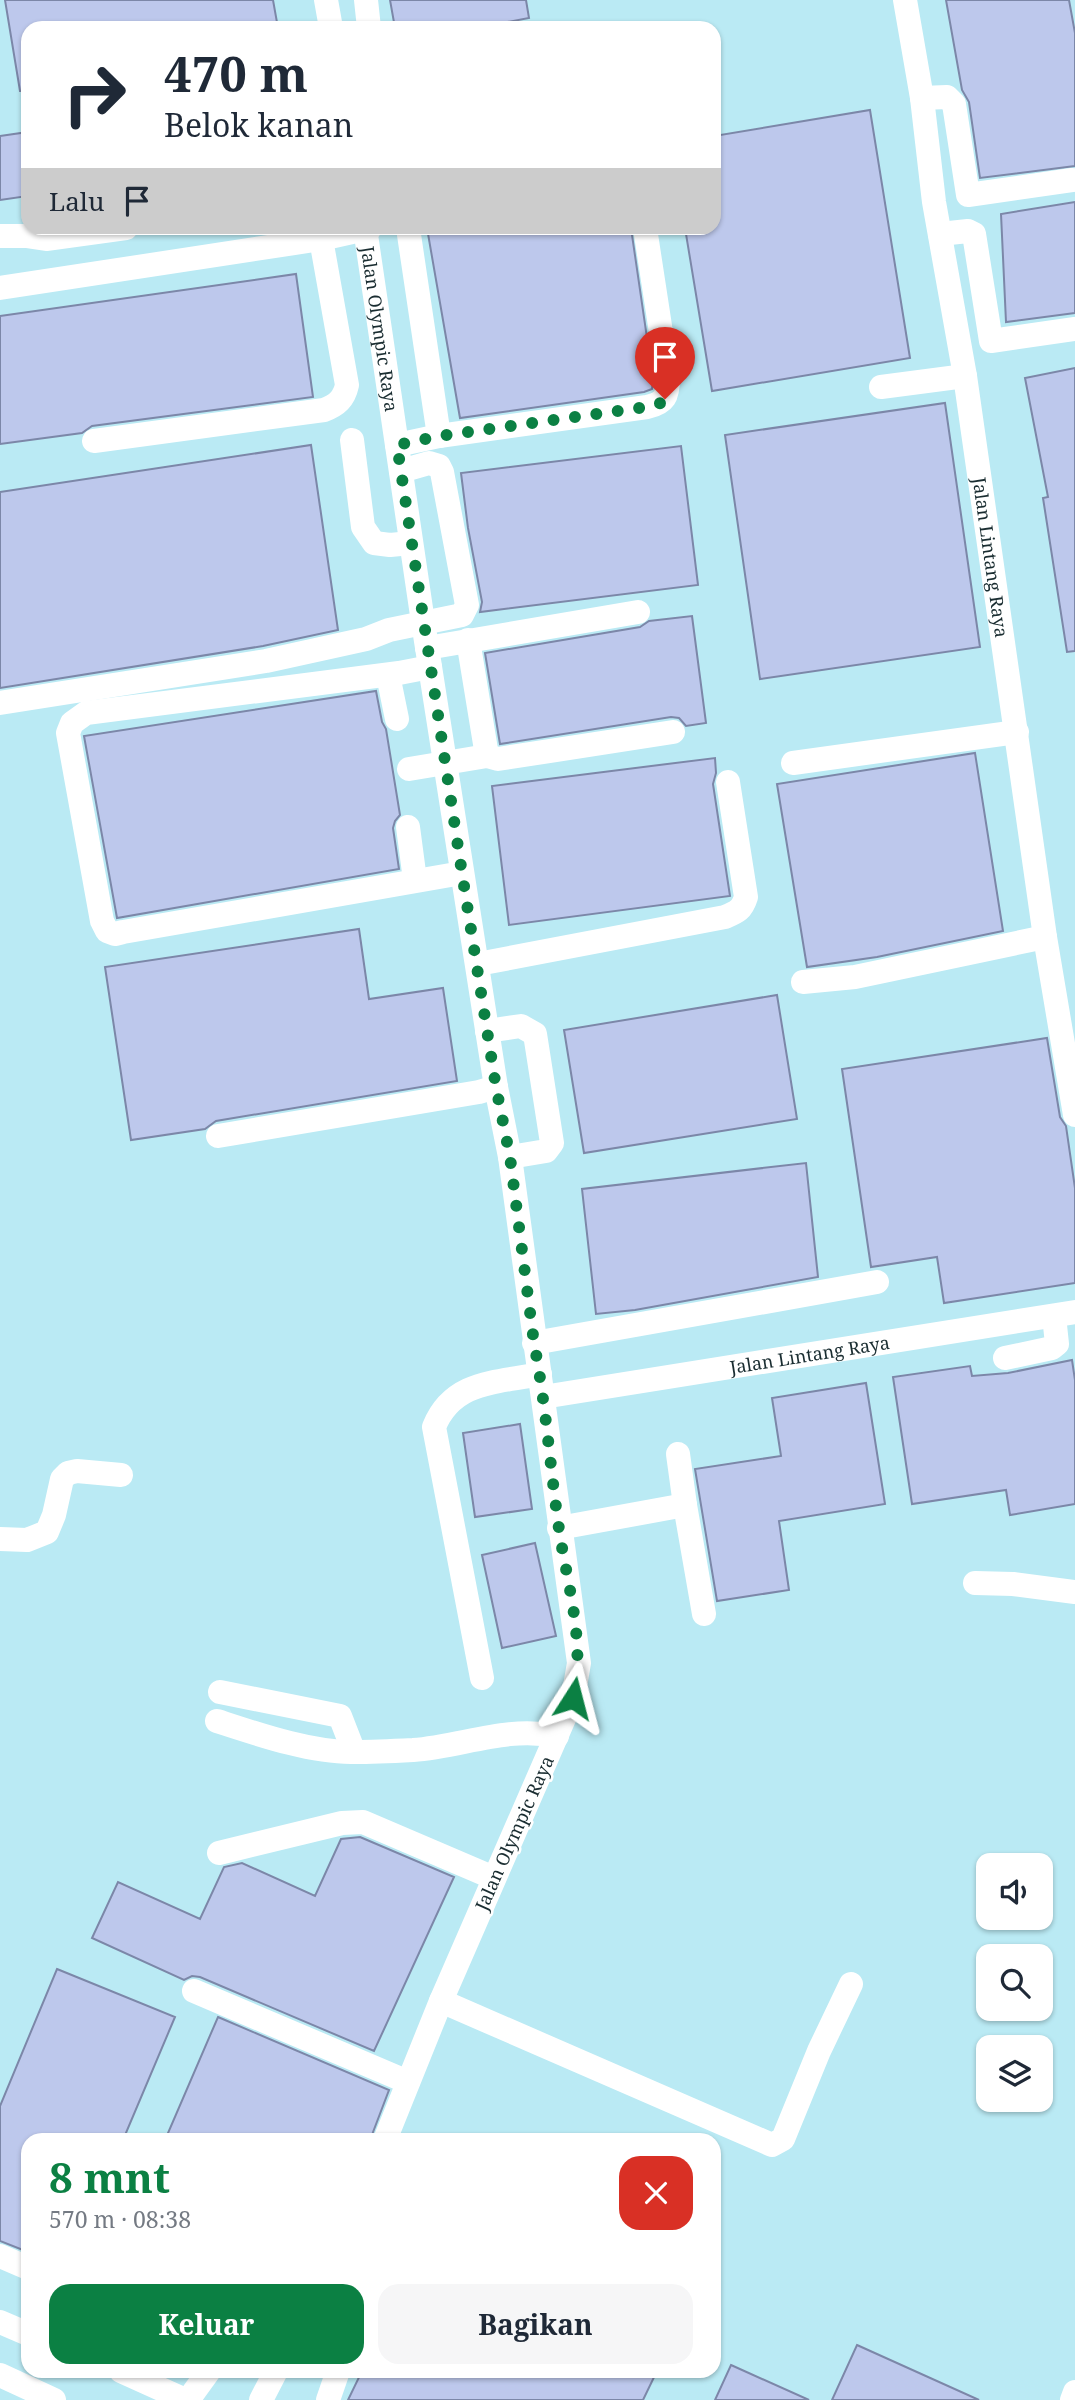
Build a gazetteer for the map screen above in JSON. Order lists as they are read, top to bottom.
{
  "streets": {
    "street": ["Jalan Olympic Raya", "Jalan Lintang Raya"]
  },
  "crossings": [
    ["Jalan Olympic Raya", "Jalan Lintang Raya"]
  ],
  "page": {
    "turn": ["470 m", "Belok kanan"],
    "then": "Lalu",
    "heading": ["8 mnt", "570 m · 08:38"],
    "buttons": ["Keluar", "Bagikan"]
  }
}
